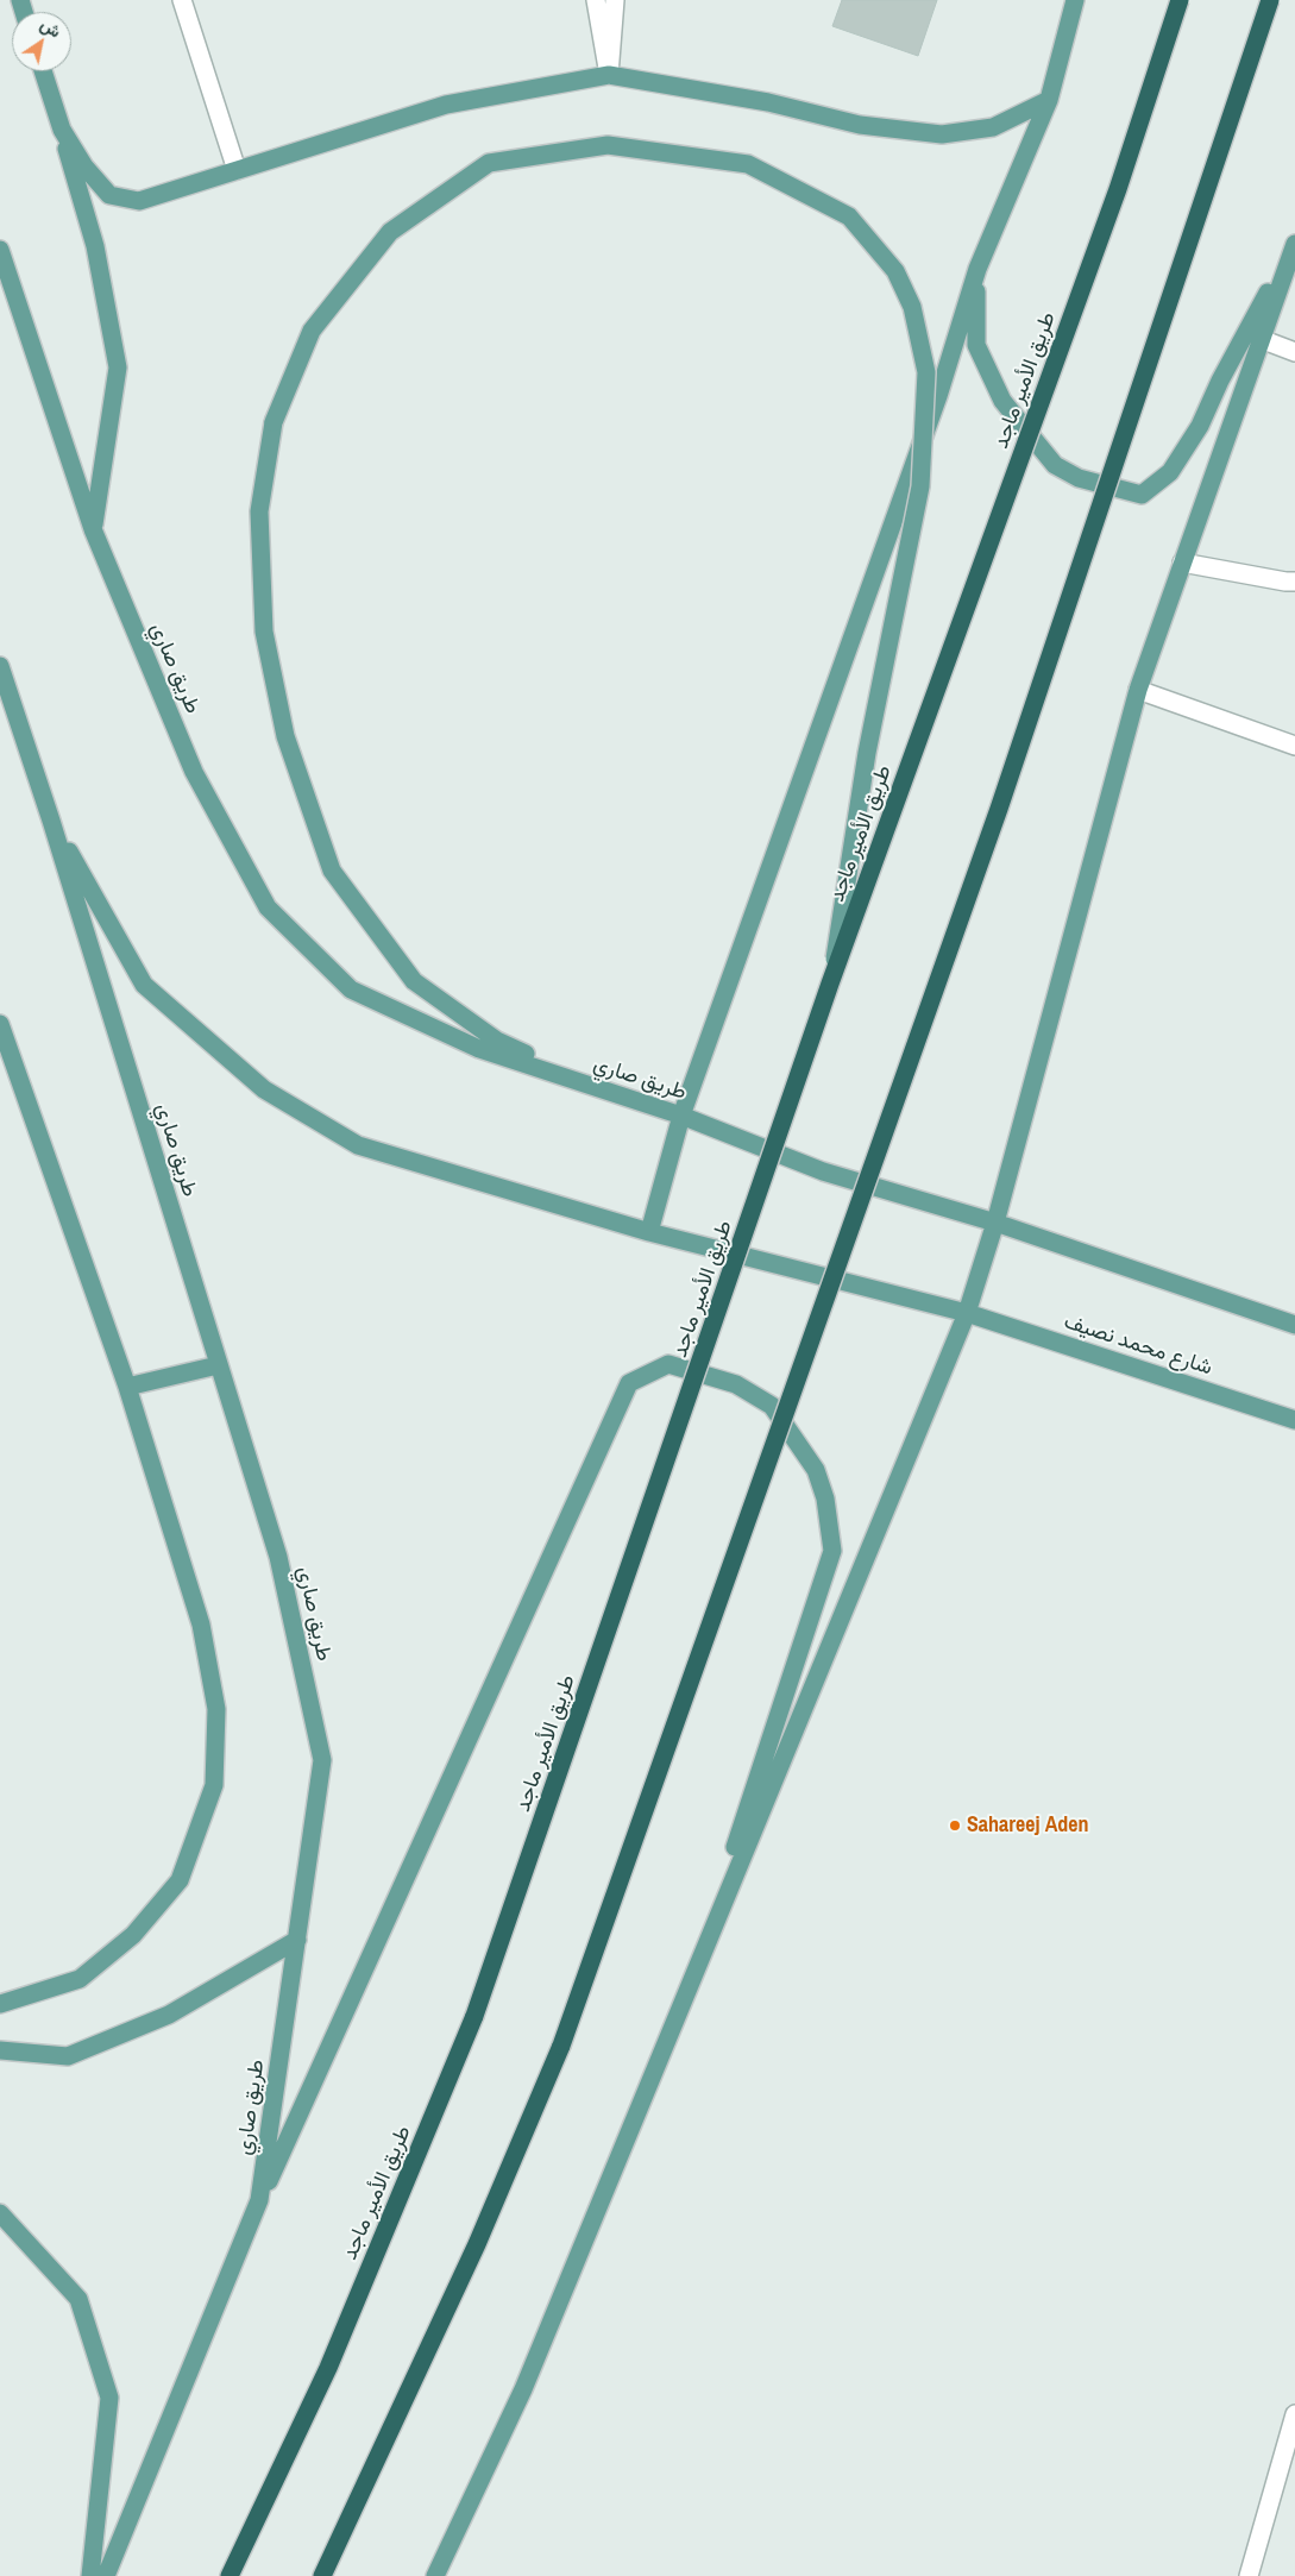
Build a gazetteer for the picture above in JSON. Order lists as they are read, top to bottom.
{
  "streets": {
    "highway": ["طريق الأمير ماجد"],
    "main road": ["طريق صاري", "شارع محمد نصيف"]
  },
  "crossings": [
    ["طريق صاري", "شارع محمد نصيف"]
  ],
  "places": ["Sahareej Aden"],
  "north": "top right"
}
